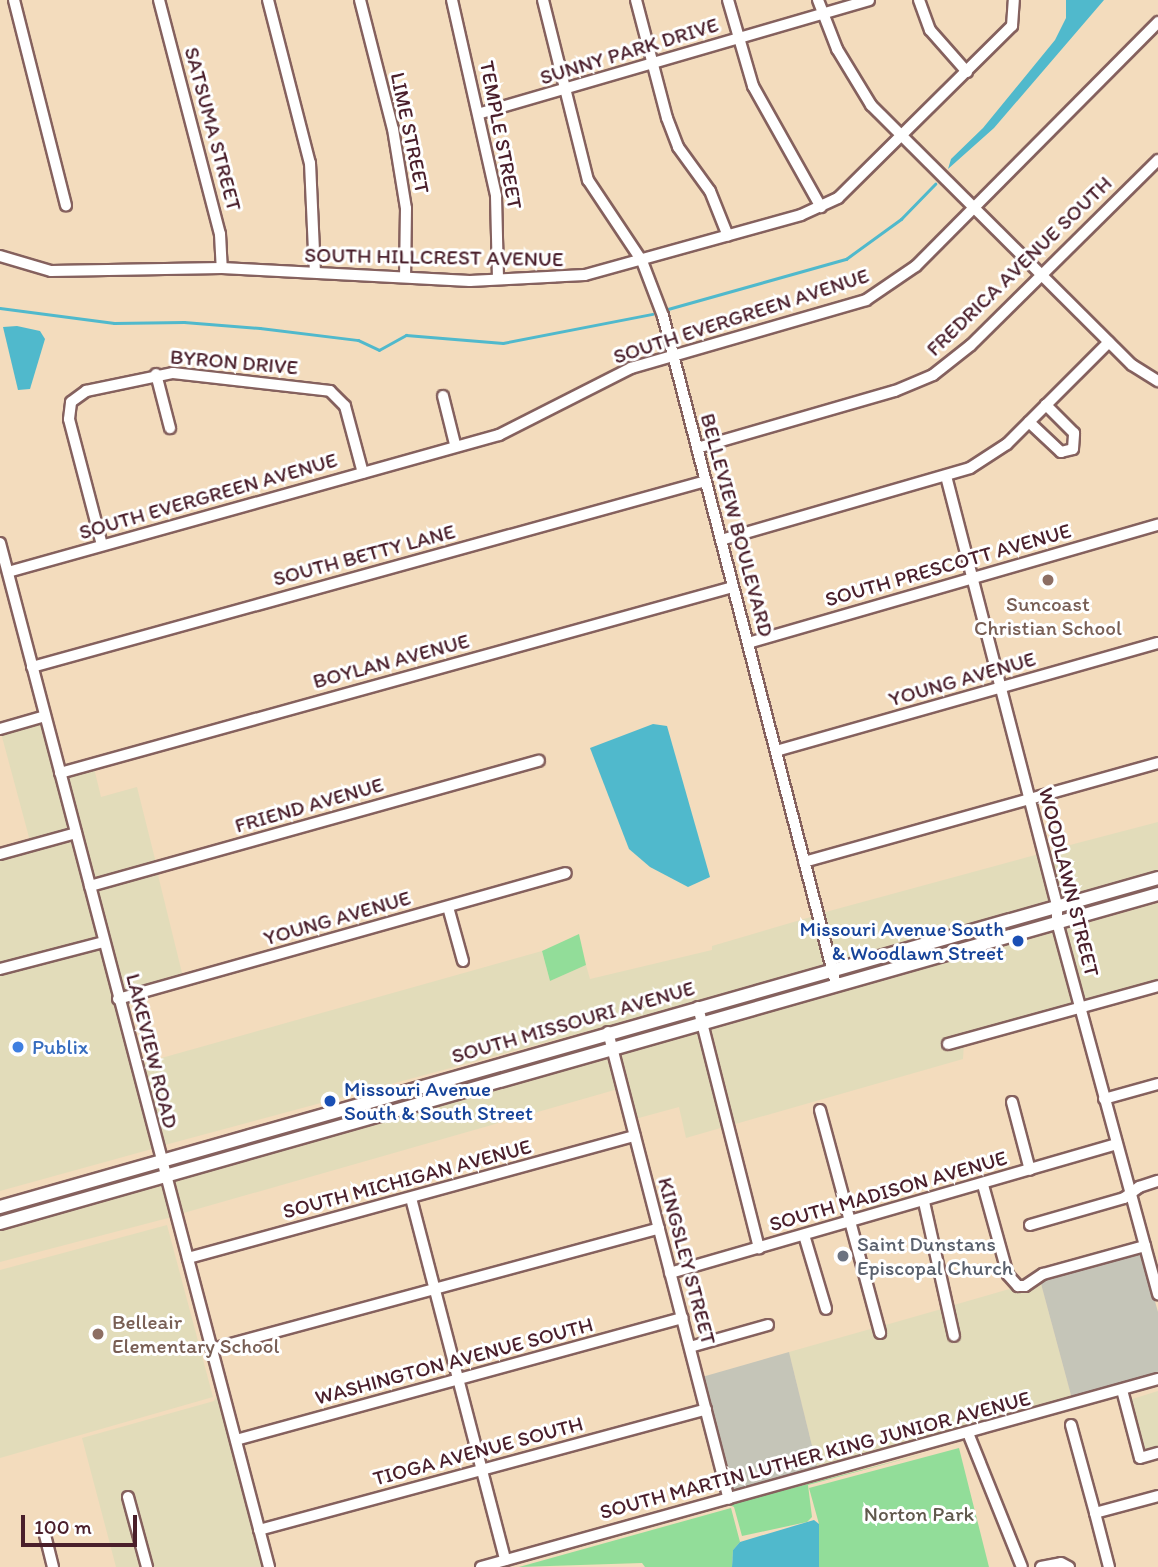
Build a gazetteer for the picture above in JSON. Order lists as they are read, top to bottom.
{
  "streets": {
    "main road": ["SOUTH MISSOURI AVENUE"],
    "street": [
      "SUNNY PARK DRIVE",
      "SATSUMA STREET",
      "LIME STREET",
      "TEMPLE STREET",
      "SOUTH HILLCREST AVENUE",
      "FREDRICA AVENUE SOUTH",
      "SOUTH EVERGREEN AVENUE",
      "BYRON DRIVE",
      "BELLEVIEW BOULEVARD",
      "SOUTH BETTY LANE",
      "SOUTH PRESCOTT AVENUE",
      "BOYLAN AVENUE",
      "YOUNG AVENUE",
      "FRIEND AVENUE",
      "WOODLAWN STREET",
      "LAKEVIEW ROAD",
      "SOUTH MICHIGAN AVENUE",
      "SOUTH MADISON AVENUE",
      "KINGSLEY STREET",
      "WASHINGTON AVENUE SOUTH",
      "TIOGA AVENUE SOUTH",
      "SOUTH MARTIN LUTHER KING JUNIOR AVENUE"
    ]
  },
  "crossings": [
    ["SUNNY PARK DRIVE", "TEMPLE STREET"],
    ["SUNNY PARK DRIVE", "BELLEVIEW BOULEVARD"],
    ["SATSUMA STREET", "SOUTH HILLCREST AVENUE"],
    ["LIME STREET", "SOUTH HILLCREST AVENUE"],
    ["TEMPLE STREET", "SOUTH HILLCREST AVENUE"],
    ["SOUTH HILLCREST AVENUE", "BELLEVIEW BOULEVARD"],
    ["FREDRICA AVENUE SOUTH", "BELLEVIEW BOULEVARD"],
    ["SOUTH EVERGREEN AVENUE", "BYRON DRIVE"],
    ["SOUTH EVERGREEN AVENUE", "BELLEVIEW BOULEVARD"],
    ["SOUTH EVERGREEN AVENUE", "LAKEVIEW ROAD"],
    ["BELLEVIEW BOULEVARD", "SOUTH BETTY LANE"],
    ["BELLEVIEW BOULEVARD", "SOUTH PRESCOTT AVENUE"],
    ["BELLEVIEW BOULEVARD", "BOYLAN AVENUE"],
    ["BELLEVIEW BOULEVARD", "YOUNG AVENUE"],
    ["BELLEVIEW BOULEVARD", "SOUTH MISSOURI AVENUE"],
    ["SOUTH BETTY LANE", "LAKEVIEW ROAD"],
    ["SOUTH PRESCOTT AVENUE", "WOODLAWN STREET"],
    ["BOYLAN AVENUE", "LAKEVIEW ROAD"],
    ["YOUNG AVENUE", "WOODLAWN STREET"],
    ["YOUNG AVENUE", "LAKEVIEW ROAD"],
    ["FRIEND AVENUE", "LAKEVIEW ROAD"],
    ["WOODLAWN STREET", "SOUTH MISSOURI AVENUE"],
    ["WOODLAWN STREET", "SOUTH MADISON AVENUE"],
    ["SOUTH MISSOURI AVENUE", "LAKEVIEW ROAD"],
    ["SOUTH MISSOURI AVENUE", "KINGSLEY STREET"],
    ["LAKEVIEW ROAD", "SOUTH MICHIGAN AVENUE"],
    ["LAKEVIEW ROAD", "WASHINGTON AVENUE SOUTH"],
    ["LAKEVIEW ROAD", "TIOGA AVENUE SOUTH"],
    ["SOUTH MICHIGAN AVENUE", "KINGSLEY STREET"],
    ["SOUTH MADISON AVENUE", "KINGSLEY STREET"],
    ["KINGSLEY STREET", "WASHINGTON AVENUE SOUTH"],
    ["KINGSLEY STREET", "TIOGA AVENUE SOUTH"],
    ["KINGSLEY STREET", "SOUTH MARTIN LUTHER KING JUNIOR AVENUE"]
  ],
  "parks": ["Norton Park"],
  "places": [
    "Suncoast Christian School",
    "Missouri Avenue South & Woodlawn Street",
    "Publix",
    "Missouri Avenue South & South Street",
    "Saint Dunstans Episcopal Church",
    "Belleair Elementary School"
  ],
  "scale_bar": "100 m"
}
